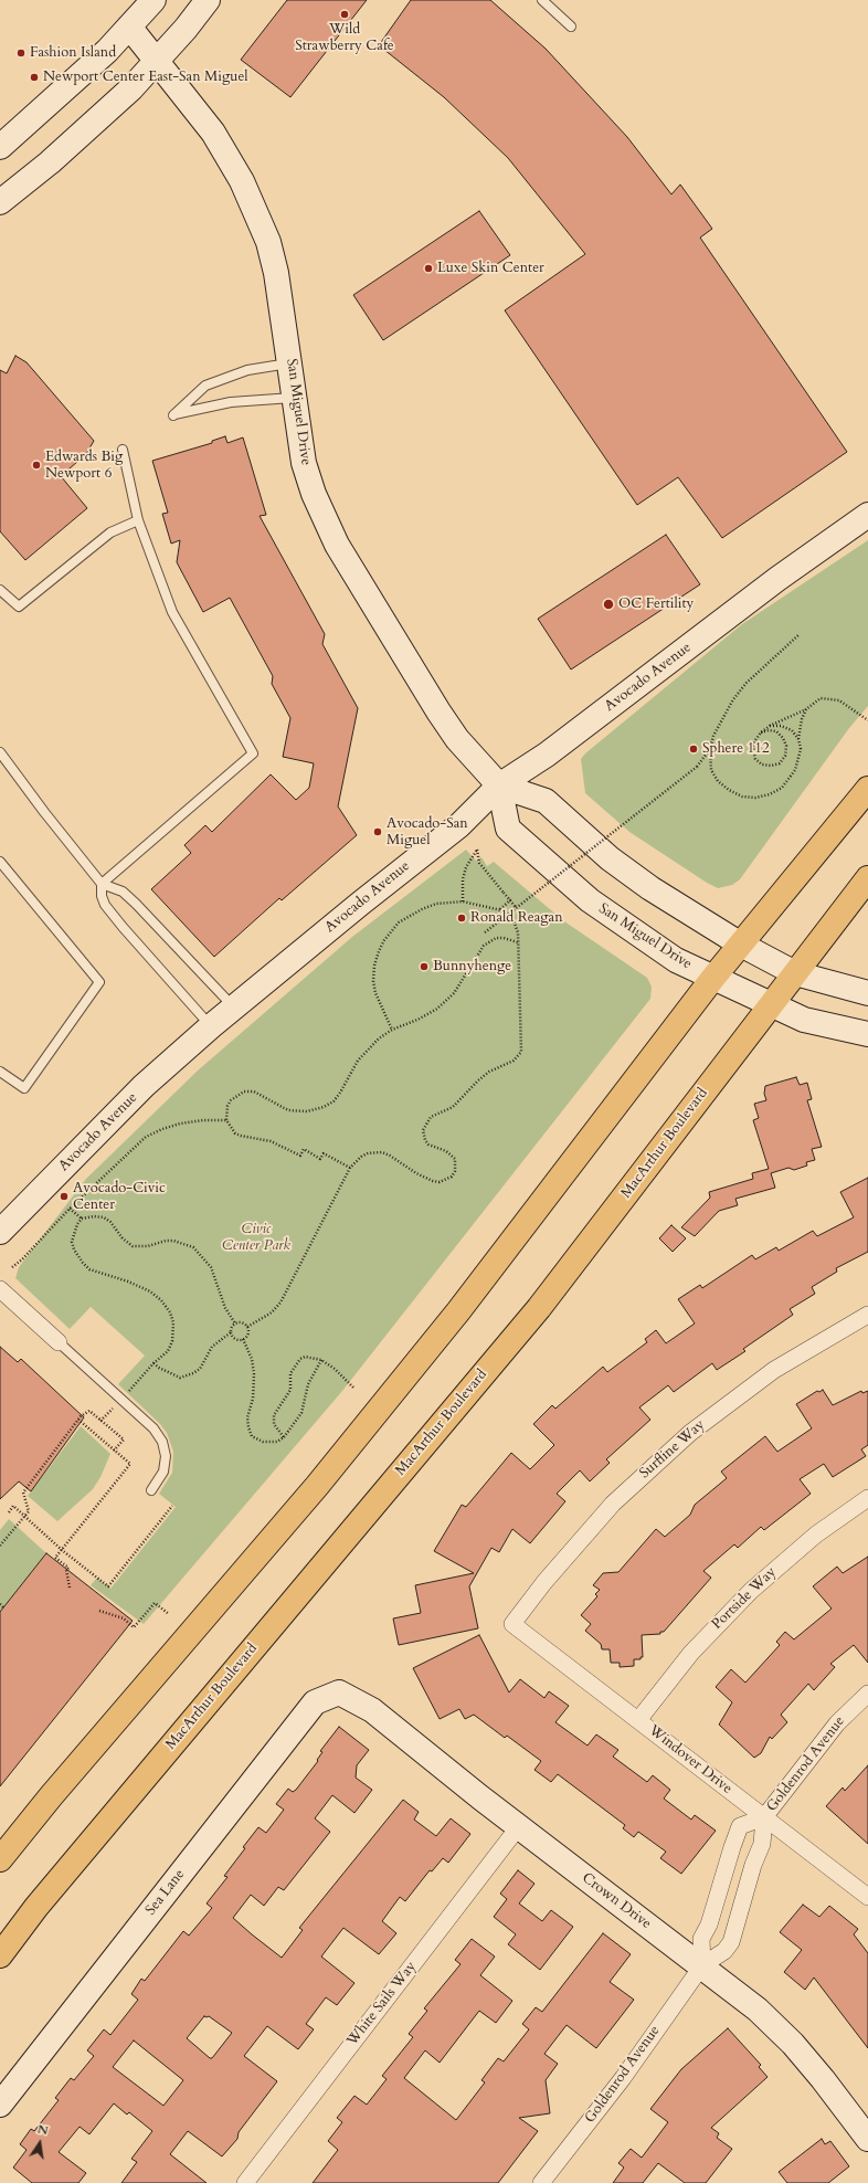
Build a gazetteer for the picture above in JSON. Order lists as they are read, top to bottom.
{
  "streets": {
    "main road": ["MacArthur Boulevard"],
    "street": [
      "San Miguel Drive",
      "Avocado Avenue",
      "Surfline Way",
      "Portside Way",
      "Windover Drive",
      "Goldenrod Avenue",
      "Sea Lane",
      "Crown Drive",
      "White Sails Way"
    ]
  },
  "crossings": [
    ["San Miguel Drive", "Avocado Avenue"],
    ["San Miguel Drive", "MacArthur Boulevard"],
    ["Surfline Way", "Windover Drive"],
    ["Portside Way", "Windover Drive"],
    ["Windover Drive", "Goldenrod Avenue"],
    ["Goldenrod Avenue", "Crown Drive"],
    ["Sea Lane", "Crown Drive"],
    ["Crown Drive", "White Sails Way"]
  ],
  "parks": ["Civic Center Park"],
  "places": [
    "Wild Strawberry Cafe",
    "Fashion Island",
    "Newport Center East-San Miguel",
    "Luxe Skin Center",
    "Edwards Big Newport 6",
    "OC Fertility",
    "Sphere 112",
    "Avocado-San Miguel",
    "Ronald Reagan",
    "Bunnyhenge",
    "Avocado-Civic Center"
  ],
  "north": "top"
}
